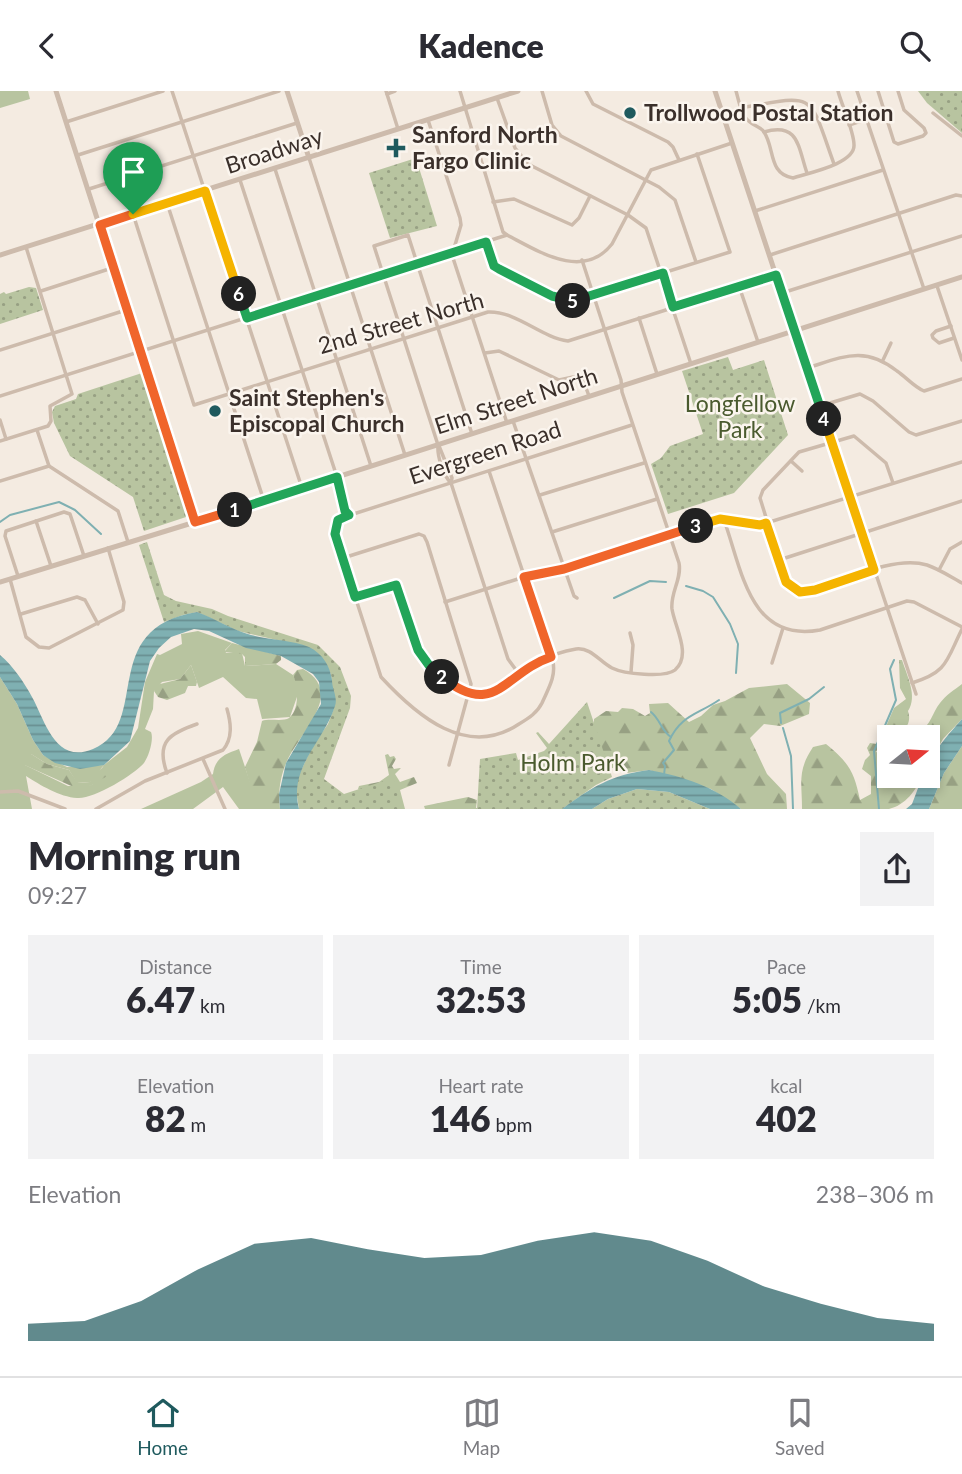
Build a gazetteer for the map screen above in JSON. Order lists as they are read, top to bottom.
{
  "streets": {
    "street": [
      "Broadway",
      "2nd Street North",
      "Elm Street North",
      "Evergreen Road"
    ]
  },
  "parks": ["Longfellow Park", "Holm Park"],
  "places": {
    "other": ["Trollwood Postal Station", "Saint Stephen's Episcopal Church"],
    "health": ["Sanford North Fargo Clinic"]
  },
  "north": "right",
  "page": {
    "header": "Kadence",
    "pins": [
      "6",
      "5",
      "4",
      "1",
      "3",
      "2"
    ],
    "heading": ["Morning run", "09:27"],
    "stats": [
      ["Distance", "6.47 km"],
      ["Time", "32:53"],
      ["Pace", "5:05 /km"],
      ["Elevation", "82 m"],
      ["Heart rate", "146 bpm"],
      ["kcal", "402"]
    ],
    "chart": ["Elevation", "238–306 m"],
    "tabs": ["Home", "Map", "Saved"]
  }
}
